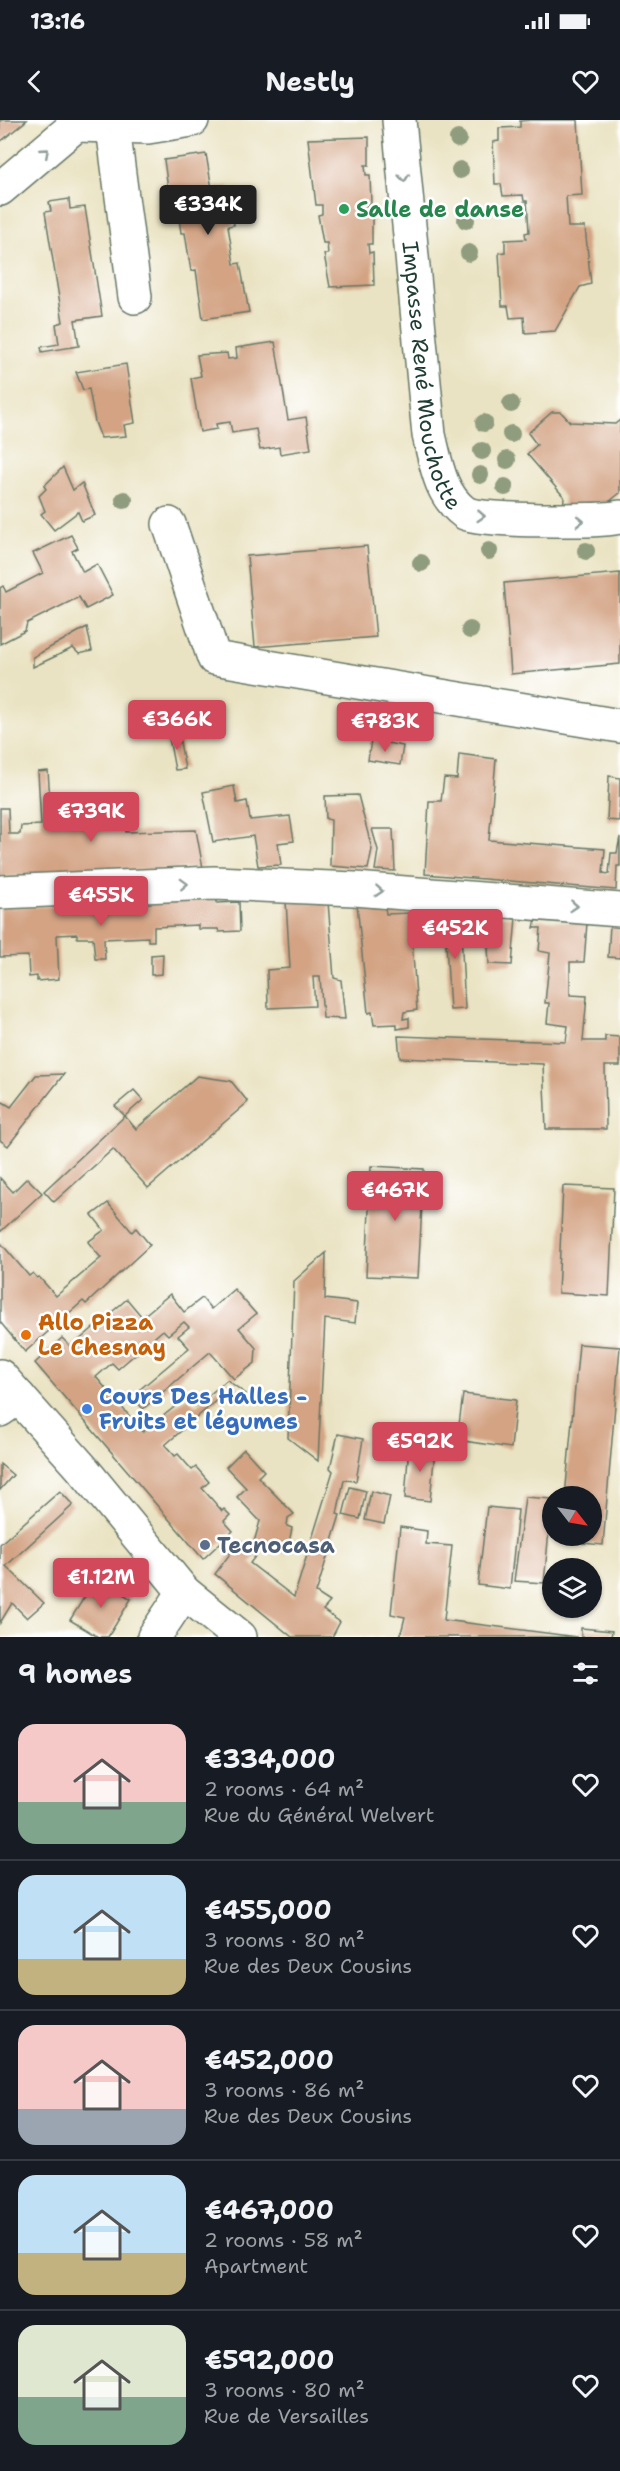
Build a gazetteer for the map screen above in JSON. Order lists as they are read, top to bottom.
{
  "streets": {
    "street": ["Impasse René Mouchotte"]
  },
  "one_way": ["Impasse René Mouchotte"],
  "places": [
    "Salle de danse",
    "Allo Pizza Le Chesnay",
    "Cours Des Halles - Fruits et légumes",
    "Tecnocasa"
  ],
  "north": "bottom right",
  "page": {
    "status": "13:16",
    "header": "Nestly",
    "price": [
      "€334K",
      "€366K",
      "€783K",
      "€739K",
      "€455K",
      "€452K",
      "€467K",
      "€592K",
      "€1.12M"
    ],
    "heading": "9 homes",
    "list": [
      {
        "name": "€334,000",
        "note": "2 rooms · 64 m² · Rue du Général Welvert"
      },
      {
        "name": "€455,000",
        "note": "3 rooms · 80 m² · Rue des Deux Cousins"
      },
      {
        "name": "€452,000",
        "note": "3 rooms · 86 m² · Rue des Deux Cousins"
      },
      {
        "name": "€467,000",
        "note": "2 rooms · 58 m² · Apartment"
      },
      {
        "name": "€592,000",
        "note": "3 rooms · 80 m² · Rue de Versailles"
      }
    ]
  }
}
